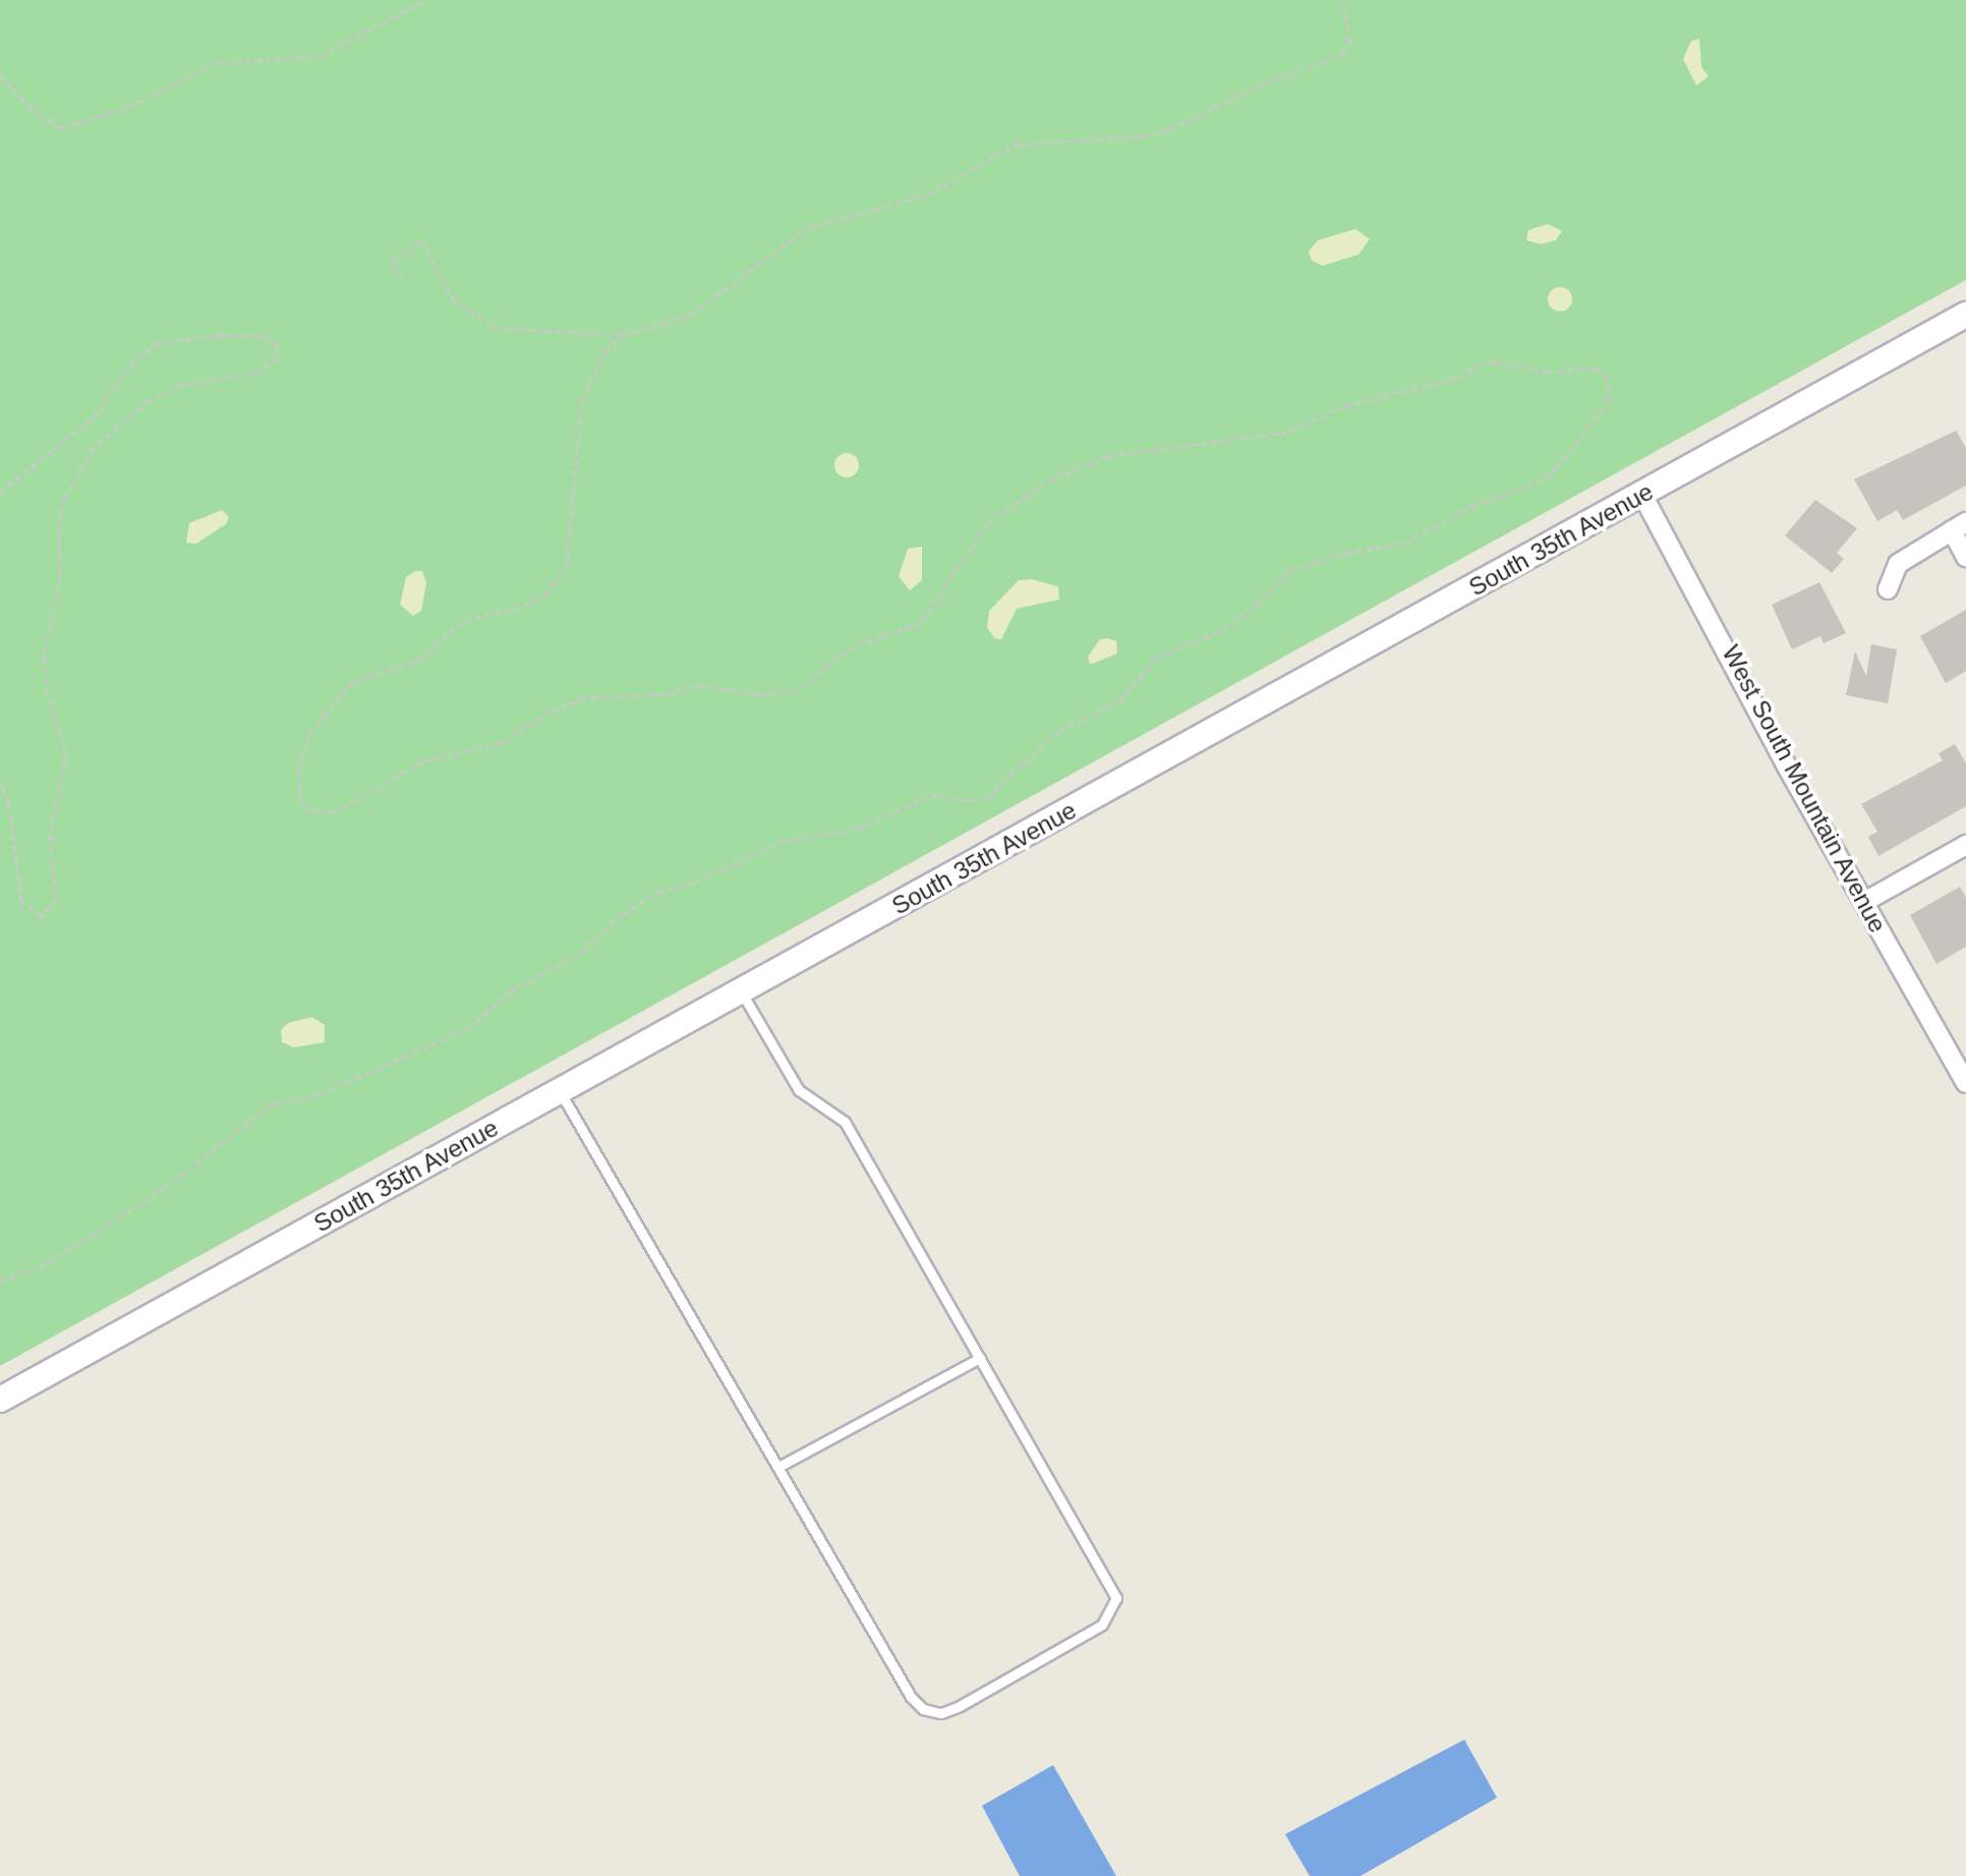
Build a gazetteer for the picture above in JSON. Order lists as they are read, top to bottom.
{
  "streets": {
    "main road": ["South 35th Avenue"],
    "street": ["West South Mountain Avenue"]
  },
  "crossings": [
    ["South 35th Avenue", "West South Mountain Avenue"]
  ]
}
